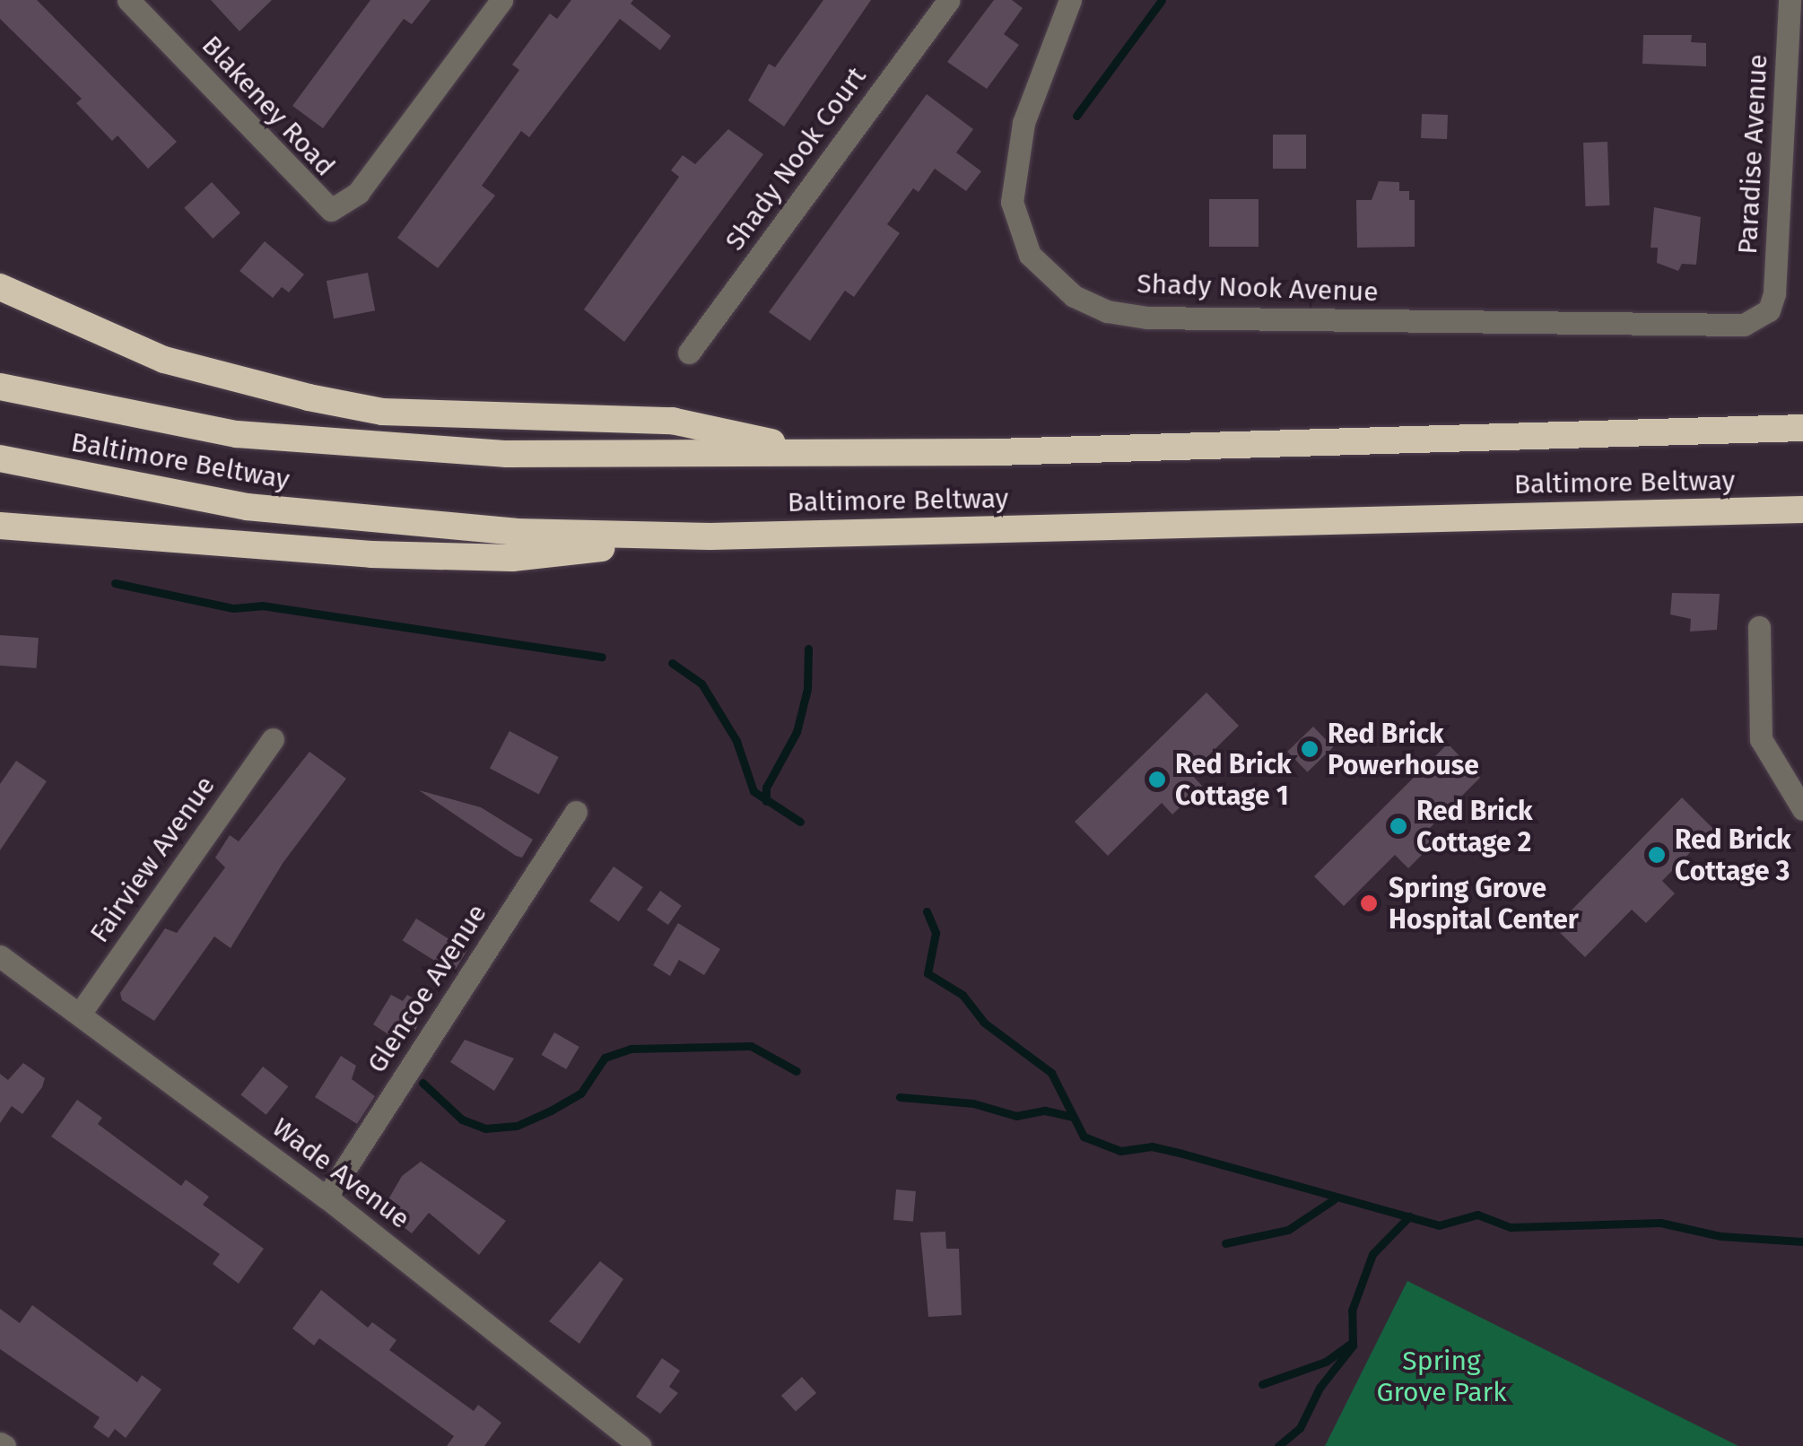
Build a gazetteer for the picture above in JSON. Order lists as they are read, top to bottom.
{
  "streets": {
    "highway": ["Baltimore Beltway"],
    "street": [
      "Blakeney Road",
      "Paradise Avenue",
      "Shady Nook Court",
      "Shady Nook Avenue",
      "Fairview Avenue",
      "Glencoe Avenue",
      "Wade Avenue"
    ]
  },
  "crossings": [
    ["Paradise Avenue", "Shady Nook Avenue"],
    ["Fairview Avenue", "Wade Avenue"],
    ["Glencoe Avenue", "Wade Avenue"]
  ],
  "parks": ["Spring Grove Park"],
  "places": [
    "Red Brick Powerhouse",
    "Red Brick Cottage 1",
    "Red Brick Cottage 2",
    "Red Brick Cottage 3",
    "Spring Grove Hospital Center"
  ]
}
